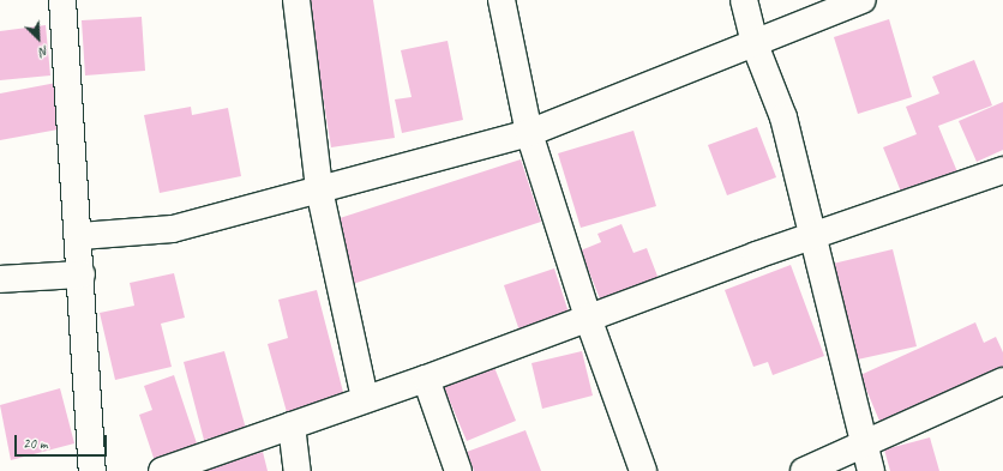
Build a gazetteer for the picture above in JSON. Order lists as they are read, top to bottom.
{
  "scale_bar": "20 m",
  "north": "bottom right"
}
